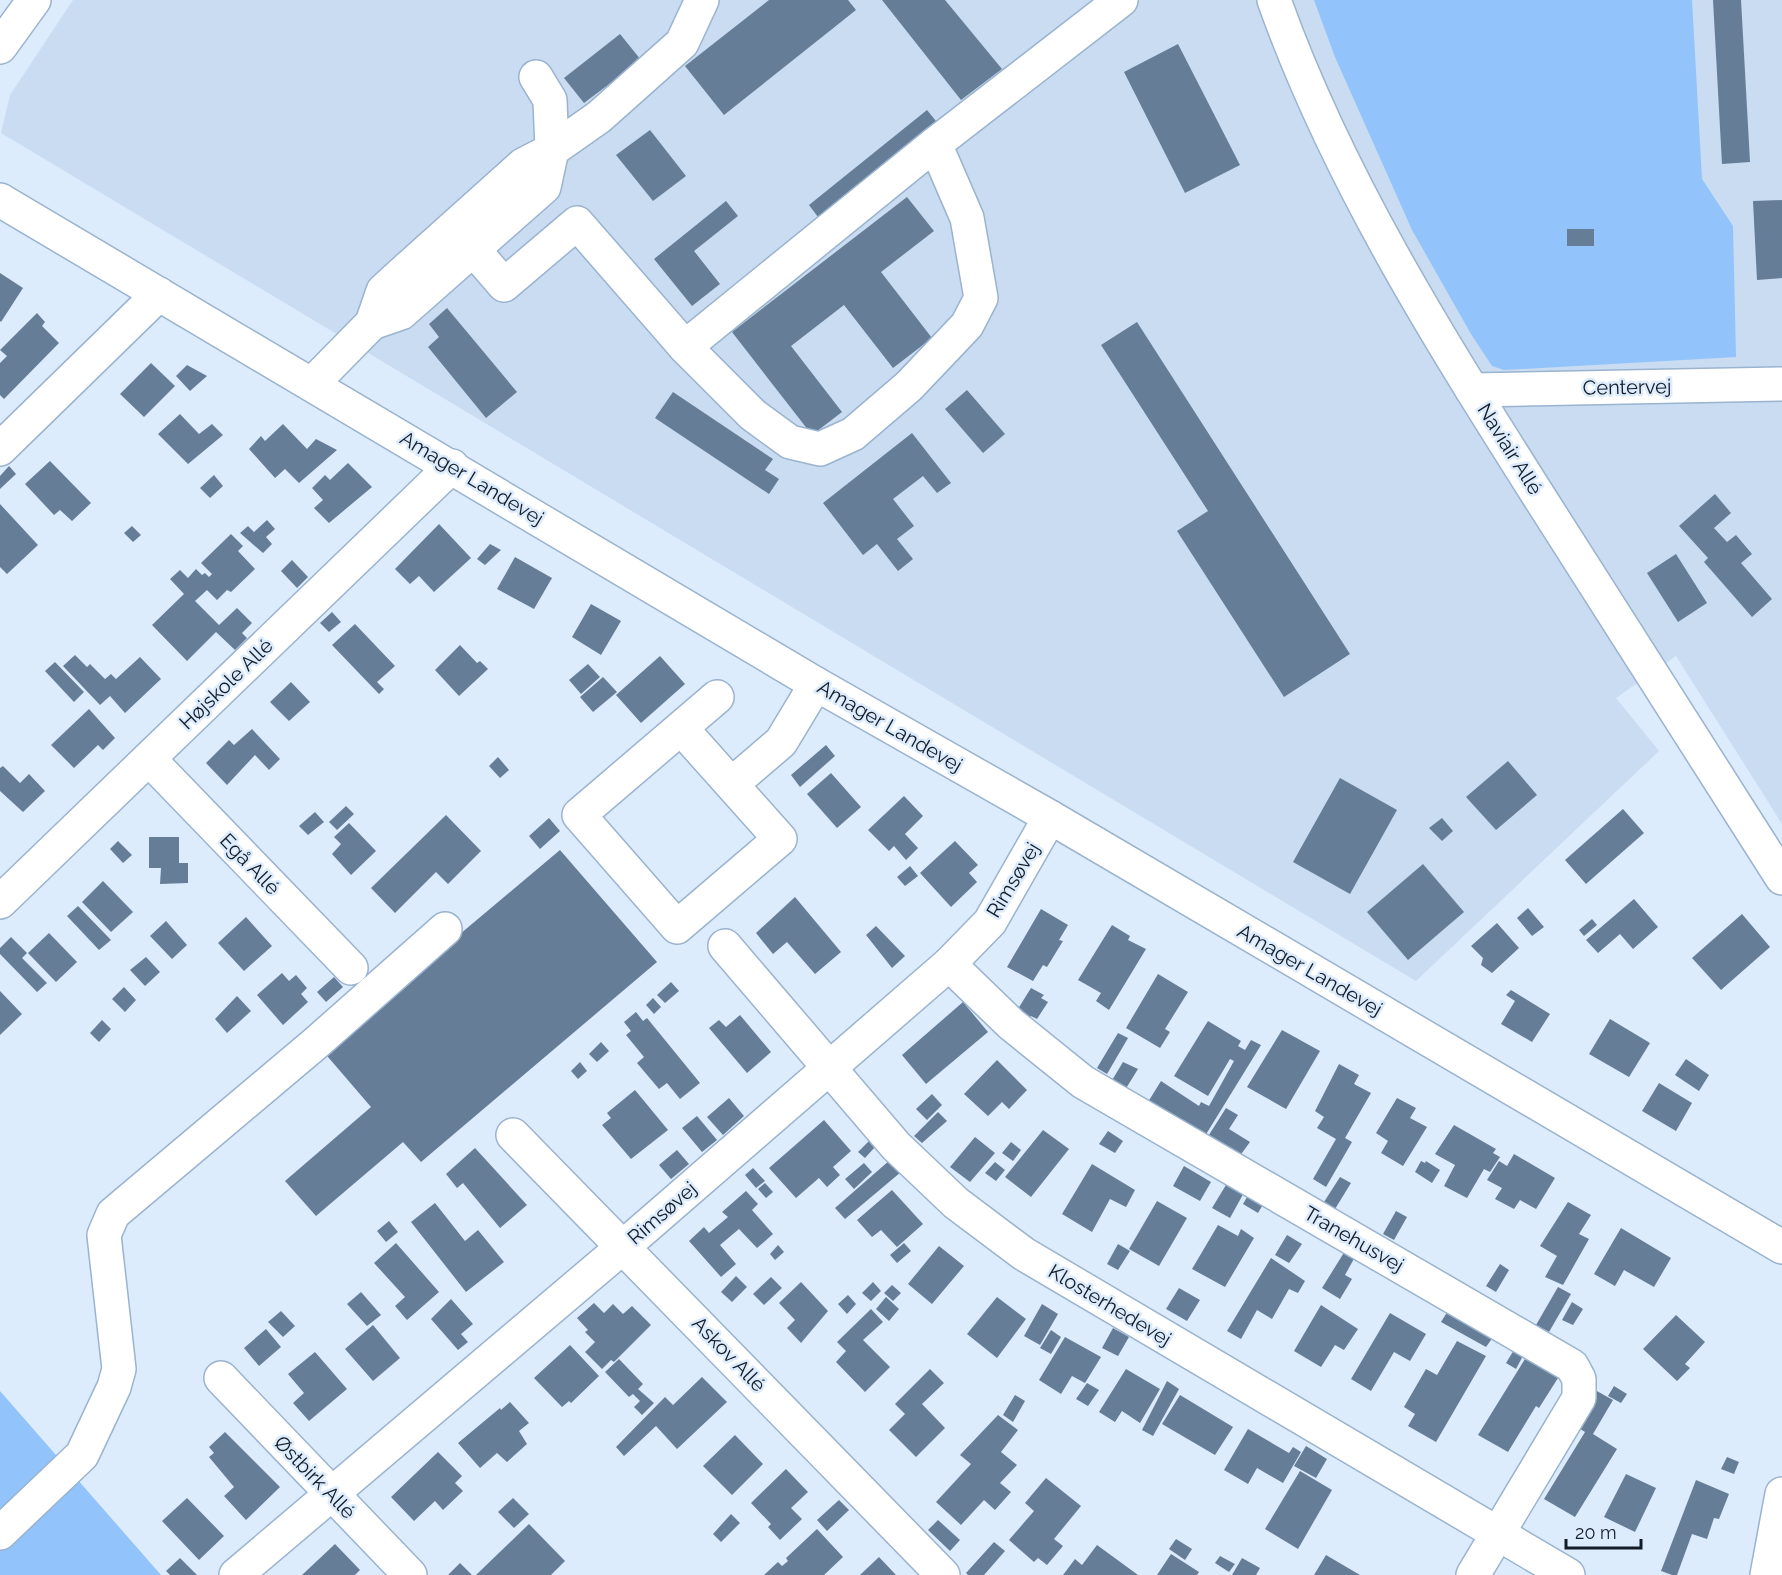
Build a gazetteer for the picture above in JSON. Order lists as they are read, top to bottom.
{
  "streets": {
    "street": [
      "Centervej",
      "Naviair Allé",
      "Amager Landevej",
      "Højskole Allé",
      "Egå Allé",
      "Rimsøvej",
      "Tranehusvej",
      "Klosterhedevej",
      "Askov Allé",
      "Østbirk Allé"
    ]
  },
  "crossings": [
    ["Centervej", "Naviair Allé"],
    ["Amager Landevej", "Højskole Allé"],
    ["Amager Landevej", "Rimsøvej"],
    ["Højskole Allé", "Egå Allé"],
    ["Rimsøvej", "Tranehusvej"],
    ["Rimsøvej", "Klosterhedevej"],
    ["Rimsøvej", "Askov Allé"],
    ["Rimsøvej", "Østbirk Allé"],
    ["Tranehusvej", "Klosterhedevej"]
  ],
  "scale_bar": "20 m"
}
